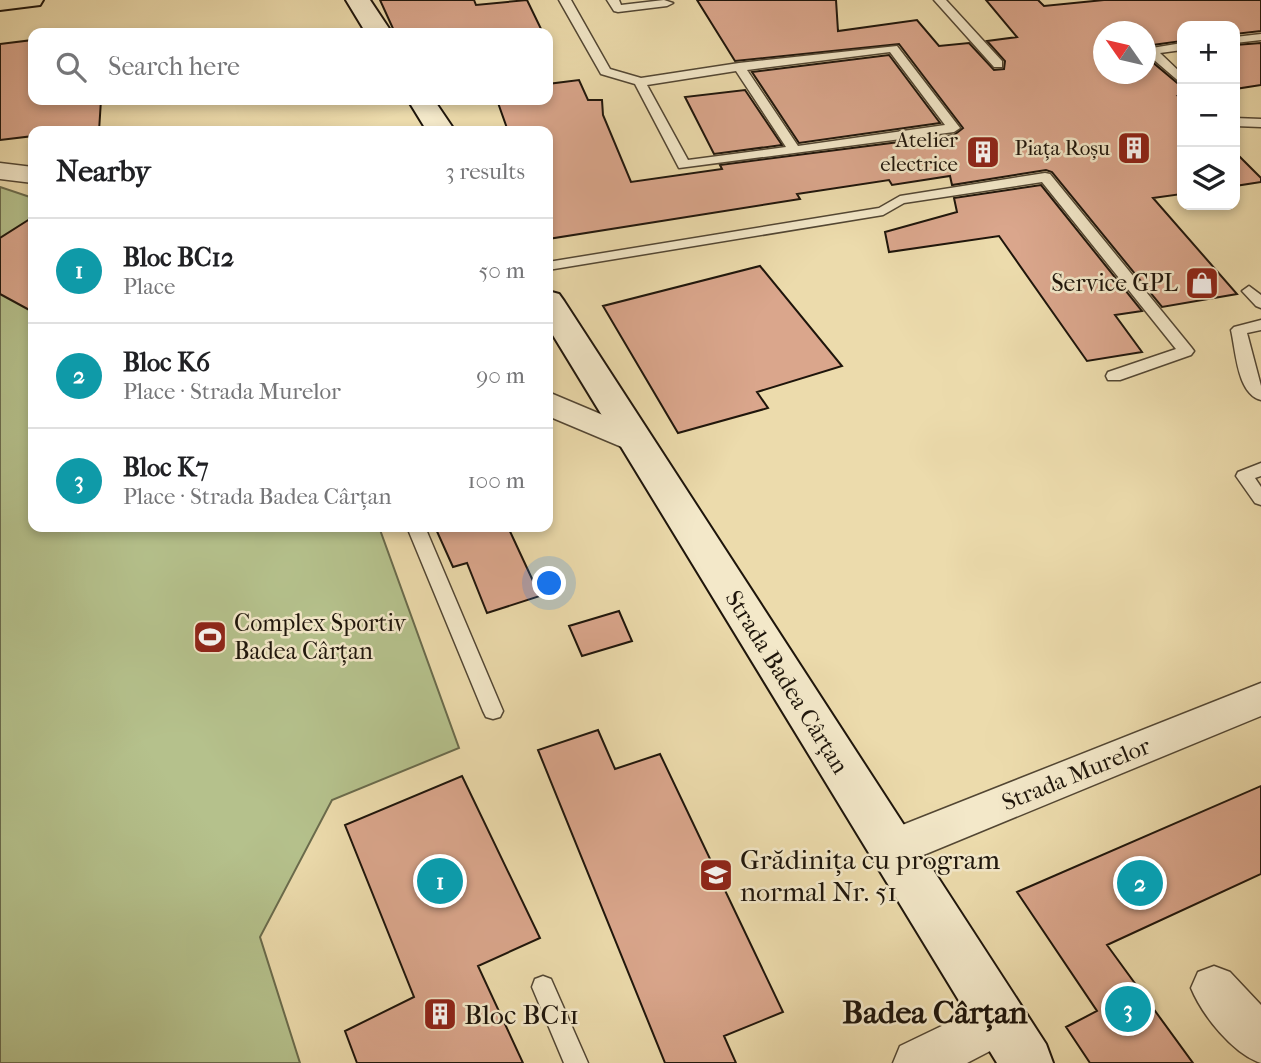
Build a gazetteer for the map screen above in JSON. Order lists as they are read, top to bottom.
{
  "streets": {
    "street": ["Strada Badea Cârțan", "Strada Murelor"]
  },
  "crossings": [
    ["Strada Badea Cârțan", "Strada Murelor"]
  ],
  "districts": ["Badea Cârțan"],
  "places": {
    "building": ["Piața Roșu", "Atelier electrice", "Bloc BC11"],
    "shop": ["Service GPL"],
    "sports": ["Complex Sportiv Badea Cârțan"],
    "school or university": ["Grădinița cu program normal Nr. 51"]
  },
  "north": "top left",
  "page": {
    "map_buttons": ["+", "−"],
    "search": "Search here",
    "heading": ["Nearby", "3 results"],
    "list": [
      {
        "mark": "1",
        "name": "Bloc BC12",
        "note": "Place",
        "value": "50 m"
      },
      {
        "mark": "2",
        "name": "Bloc K6",
        "note": "Place · Strada Murelor",
        "value": "90 m"
      },
      {
        "mark": "3",
        "name": "Bloc K7",
        "note": "Place · Strada Badea Cârțan",
        "value": "100 m"
      }
    ],
    "pins": ["1", "2", "3"]
  }
}
